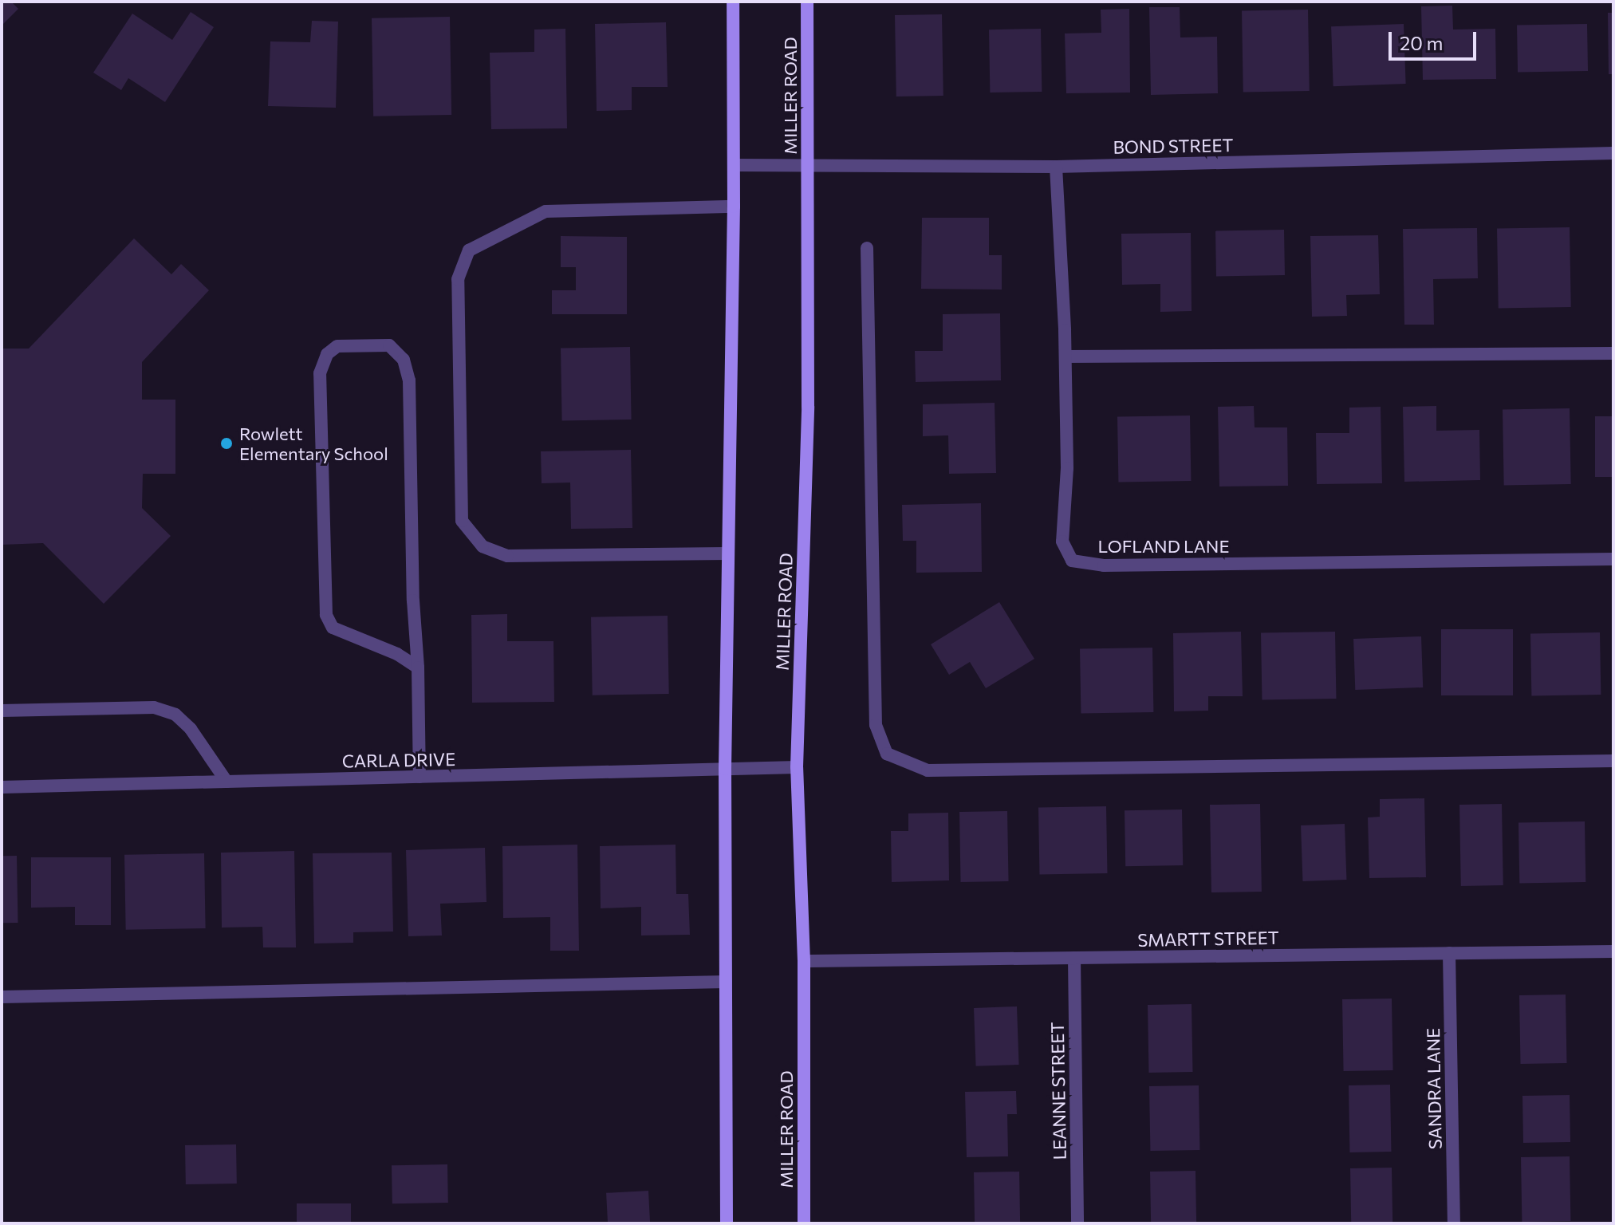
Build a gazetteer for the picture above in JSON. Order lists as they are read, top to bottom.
{
  "streets": {
    "main road": ["MILLER ROAD"],
    "street": [
      "BOND STREET",
      "LOFLAND LANE",
      "CARLA DRIVE",
      "SMARTT STREET",
      "SANDRA LANE",
      "LEANNE STREET"
    ]
  },
  "crossings": [
    ["MILLER ROAD", "BOND STREET"],
    ["MILLER ROAD", "CARLA DRIVE"],
    ["MILLER ROAD", "SMARTT STREET"],
    ["BOND STREET", "LOFLAND LANE"],
    ["SMARTT STREET", "SANDRA LANE"],
    ["SMARTT STREET", "LEANNE STREET"]
  ],
  "places": ["Rowlett Elementary School"],
  "scale_bar": "20 m"
}
